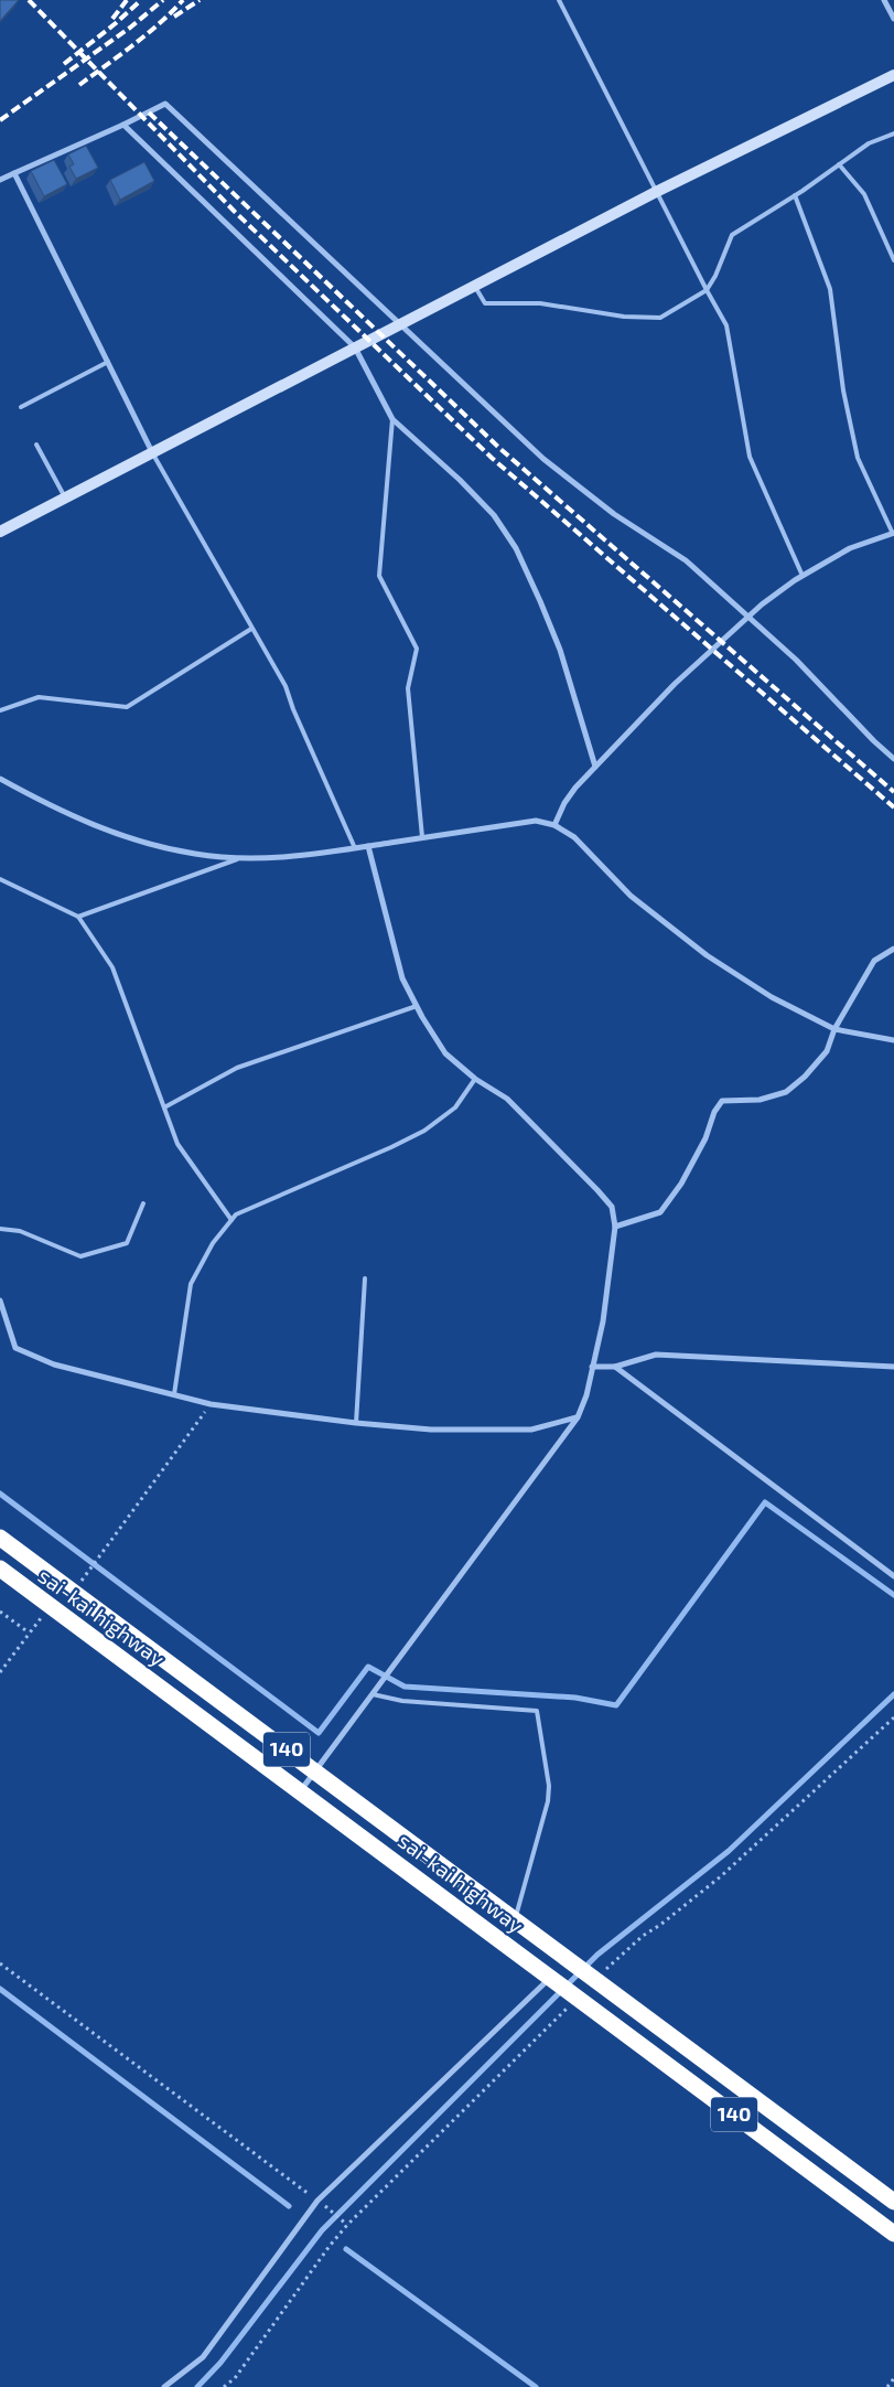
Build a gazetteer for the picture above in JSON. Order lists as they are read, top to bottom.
{
  "streets": {
    "highway": ["sai-kai highway", "140"]
  }
}
